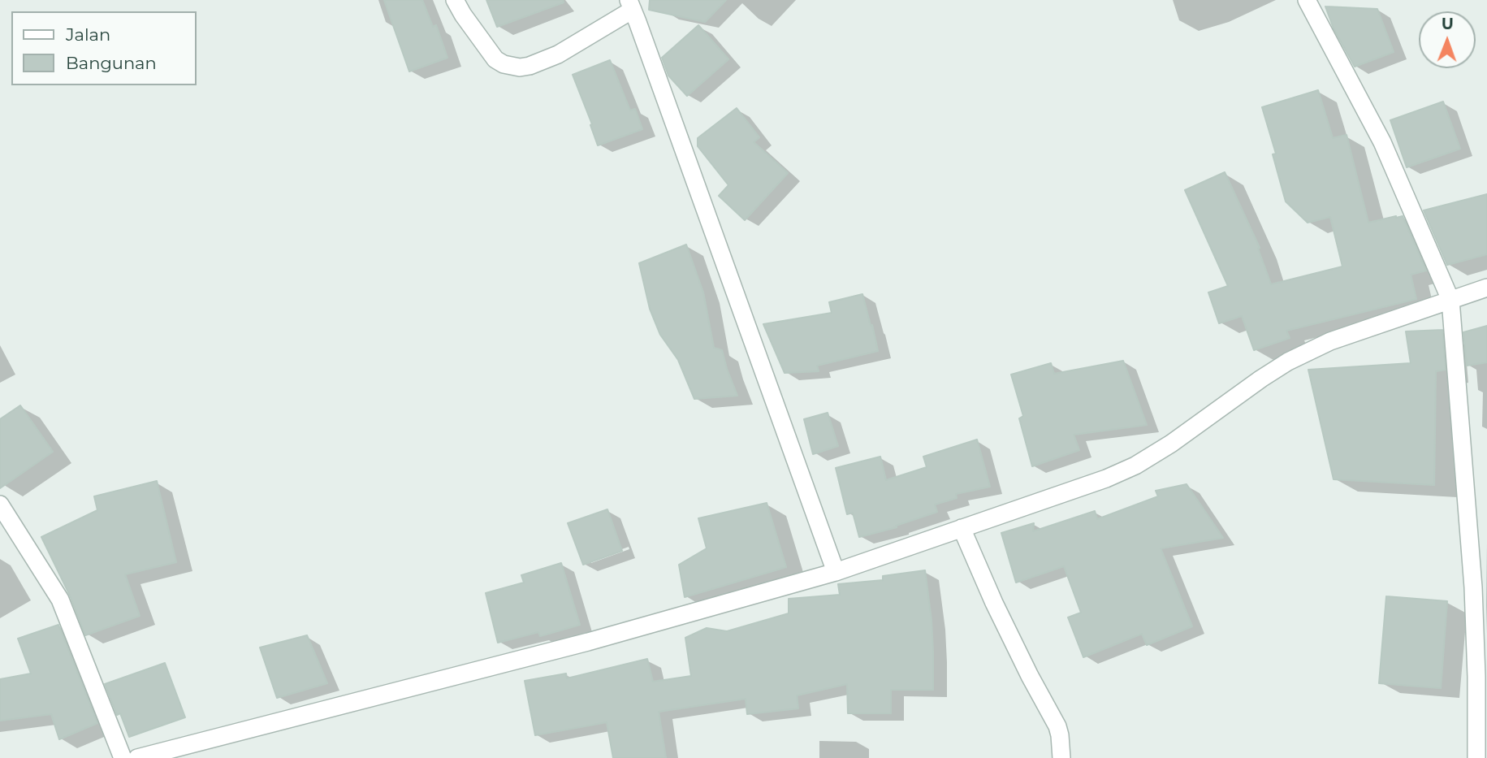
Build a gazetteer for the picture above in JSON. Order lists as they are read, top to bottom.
{
  "legend": ["Jalan", "Bangunan"],
  "north": "top"
}
